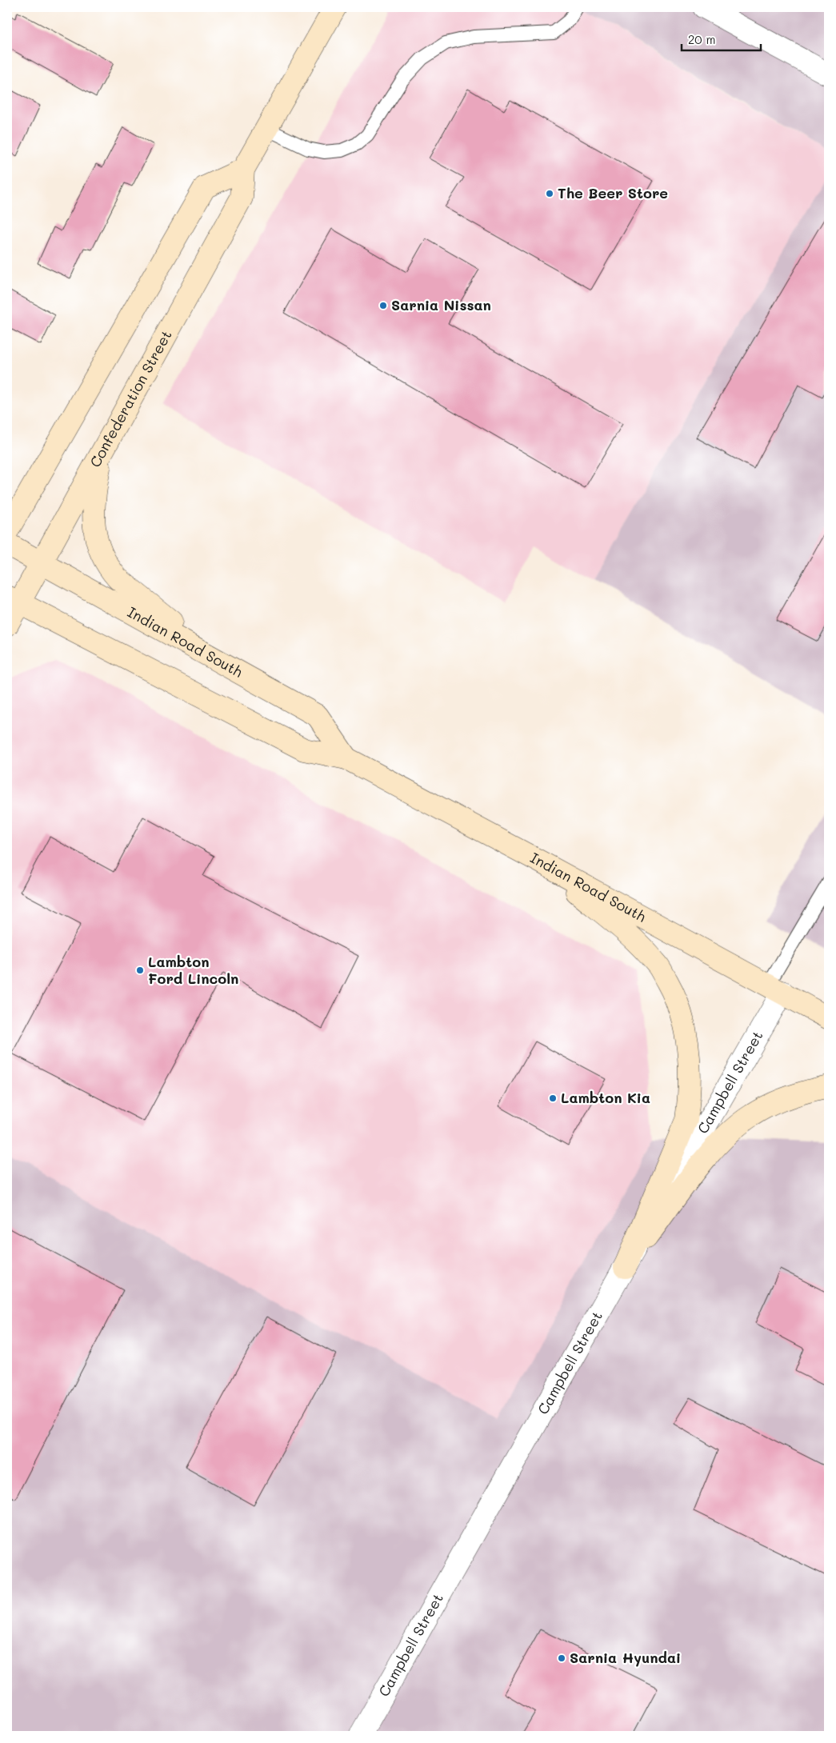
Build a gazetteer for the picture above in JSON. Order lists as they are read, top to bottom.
{
  "streets": {
    "main road": ["Confederation Street", "Indian Road South"],
    "street": ["Campbell Street"]
  },
  "crossings": [
    ["Confederation Street", "Indian Road South"],
    ["Indian Road South", "Campbell Street"]
  ],
  "places": [
    "The Beer Store",
    "Sarnia Nissan",
    "Lambton Ford Lincoln",
    "Lambton Kia",
    "Sarnia Hyundai"
  ],
  "scale_bar": "20 m"
}
